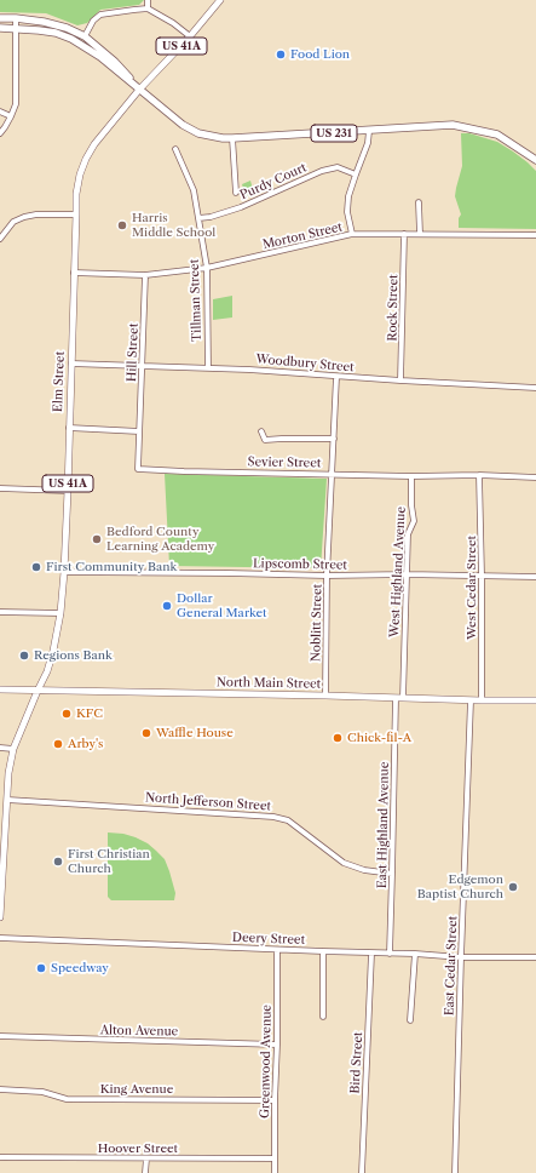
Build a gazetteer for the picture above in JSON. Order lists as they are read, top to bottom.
{
  "streets": {
    "highway": ["US 231"],
    "main road": ["US 41A", "Elm Street", "North Main Street"],
    "street": [
      "Purdy Court",
      "Morton Street",
      "Tillman Street",
      "Rock Street",
      "Hill Street",
      "Woodbury Street",
      "Sevier Street",
      "Lipscomb Street",
      "West Highland Avenue",
      "West Cedar Street",
      "Noblitt Street",
      "North Jefferson Street",
      "East Highland Avenue",
      "Deery Street",
      "East Cedar Street",
      "Alton Avenue",
      "Greenwood Avenue",
      "Bird Street",
      "King Avenue",
      "Hoover Street"
    ]
  },
  "crossings": [
    ["US 41A", "US 231"],
    ["US 41A", "Elm Street"],
    ["US 41A", "North Main Street"],
    ["US 41A", "North Jefferson Street"],
    ["US 231", "Elm Street"],
    ["Purdy Court", "Tillman Street"],
    ["Morton Street", "Tillman Street"],
    ["Morton Street", "Rock Street"],
    ["Morton Street", "Hill Street"],
    ["Morton Street", "Elm Street"],
    ["Tillman Street", "Woodbury Street"],
    ["Rock Street", "Woodbury Street"],
    ["Hill Street", "Woodbury Street"],
    ["Hill Street", "Sevier Street"],
    ["Woodbury Street", "Elm Street"],
    ["Woodbury Street", "Noblitt Street"],
    ["Elm Street", "Lipscomb Street"],
    ["Elm Street", "North Main Street"],
    ["Sevier Street", "West Highland Avenue"],
    ["Sevier Street", "West Cedar Street"],
    ["Sevier Street", "Noblitt Street"],
    ["Lipscomb Street", "West Highland Avenue"],
    ["Lipscomb Street", "West Cedar Street"],
    ["Lipscomb Street", "Noblitt Street"],
    ["West Highland Avenue", "North Main Street"],
    ["West Highland Avenue", "East Highland Avenue"],
    ["West Cedar Street", "North Main Street"],
    ["Noblitt Street", "North Main Street"],
    ["North Main Street", "East Highland Avenue"],
    ["North Main Street", "East Cedar Street"],
    ["North Jefferson Street", "East Highland Avenue"],
    ["East Highland Avenue", "Deery Street"],
    ["Deery Street", "East Cedar Street"],
    ["Deery Street", "Greenwood Avenue"],
    ["Deery Street", "Bird Street"],
    ["Alton Avenue", "Greenwood Avenue"],
    ["Greenwood Avenue", "King Avenue"],
    ["Greenwood Avenue", "Hoover Street"]
  ],
  "places": [
    "Food Lion",
    "Harris Middle School",
    "Bedford County Learning Academy",
    "First Community Bank",
    "Dollar General Market",
    "Regions Bank",
    "KFC",
    "Waffle House",
    "Chick-fil-A",
    "Arby's",
    "First Christian Church",
    "Edgemon Baptist Church",
    "Speedway"
  ]
}
